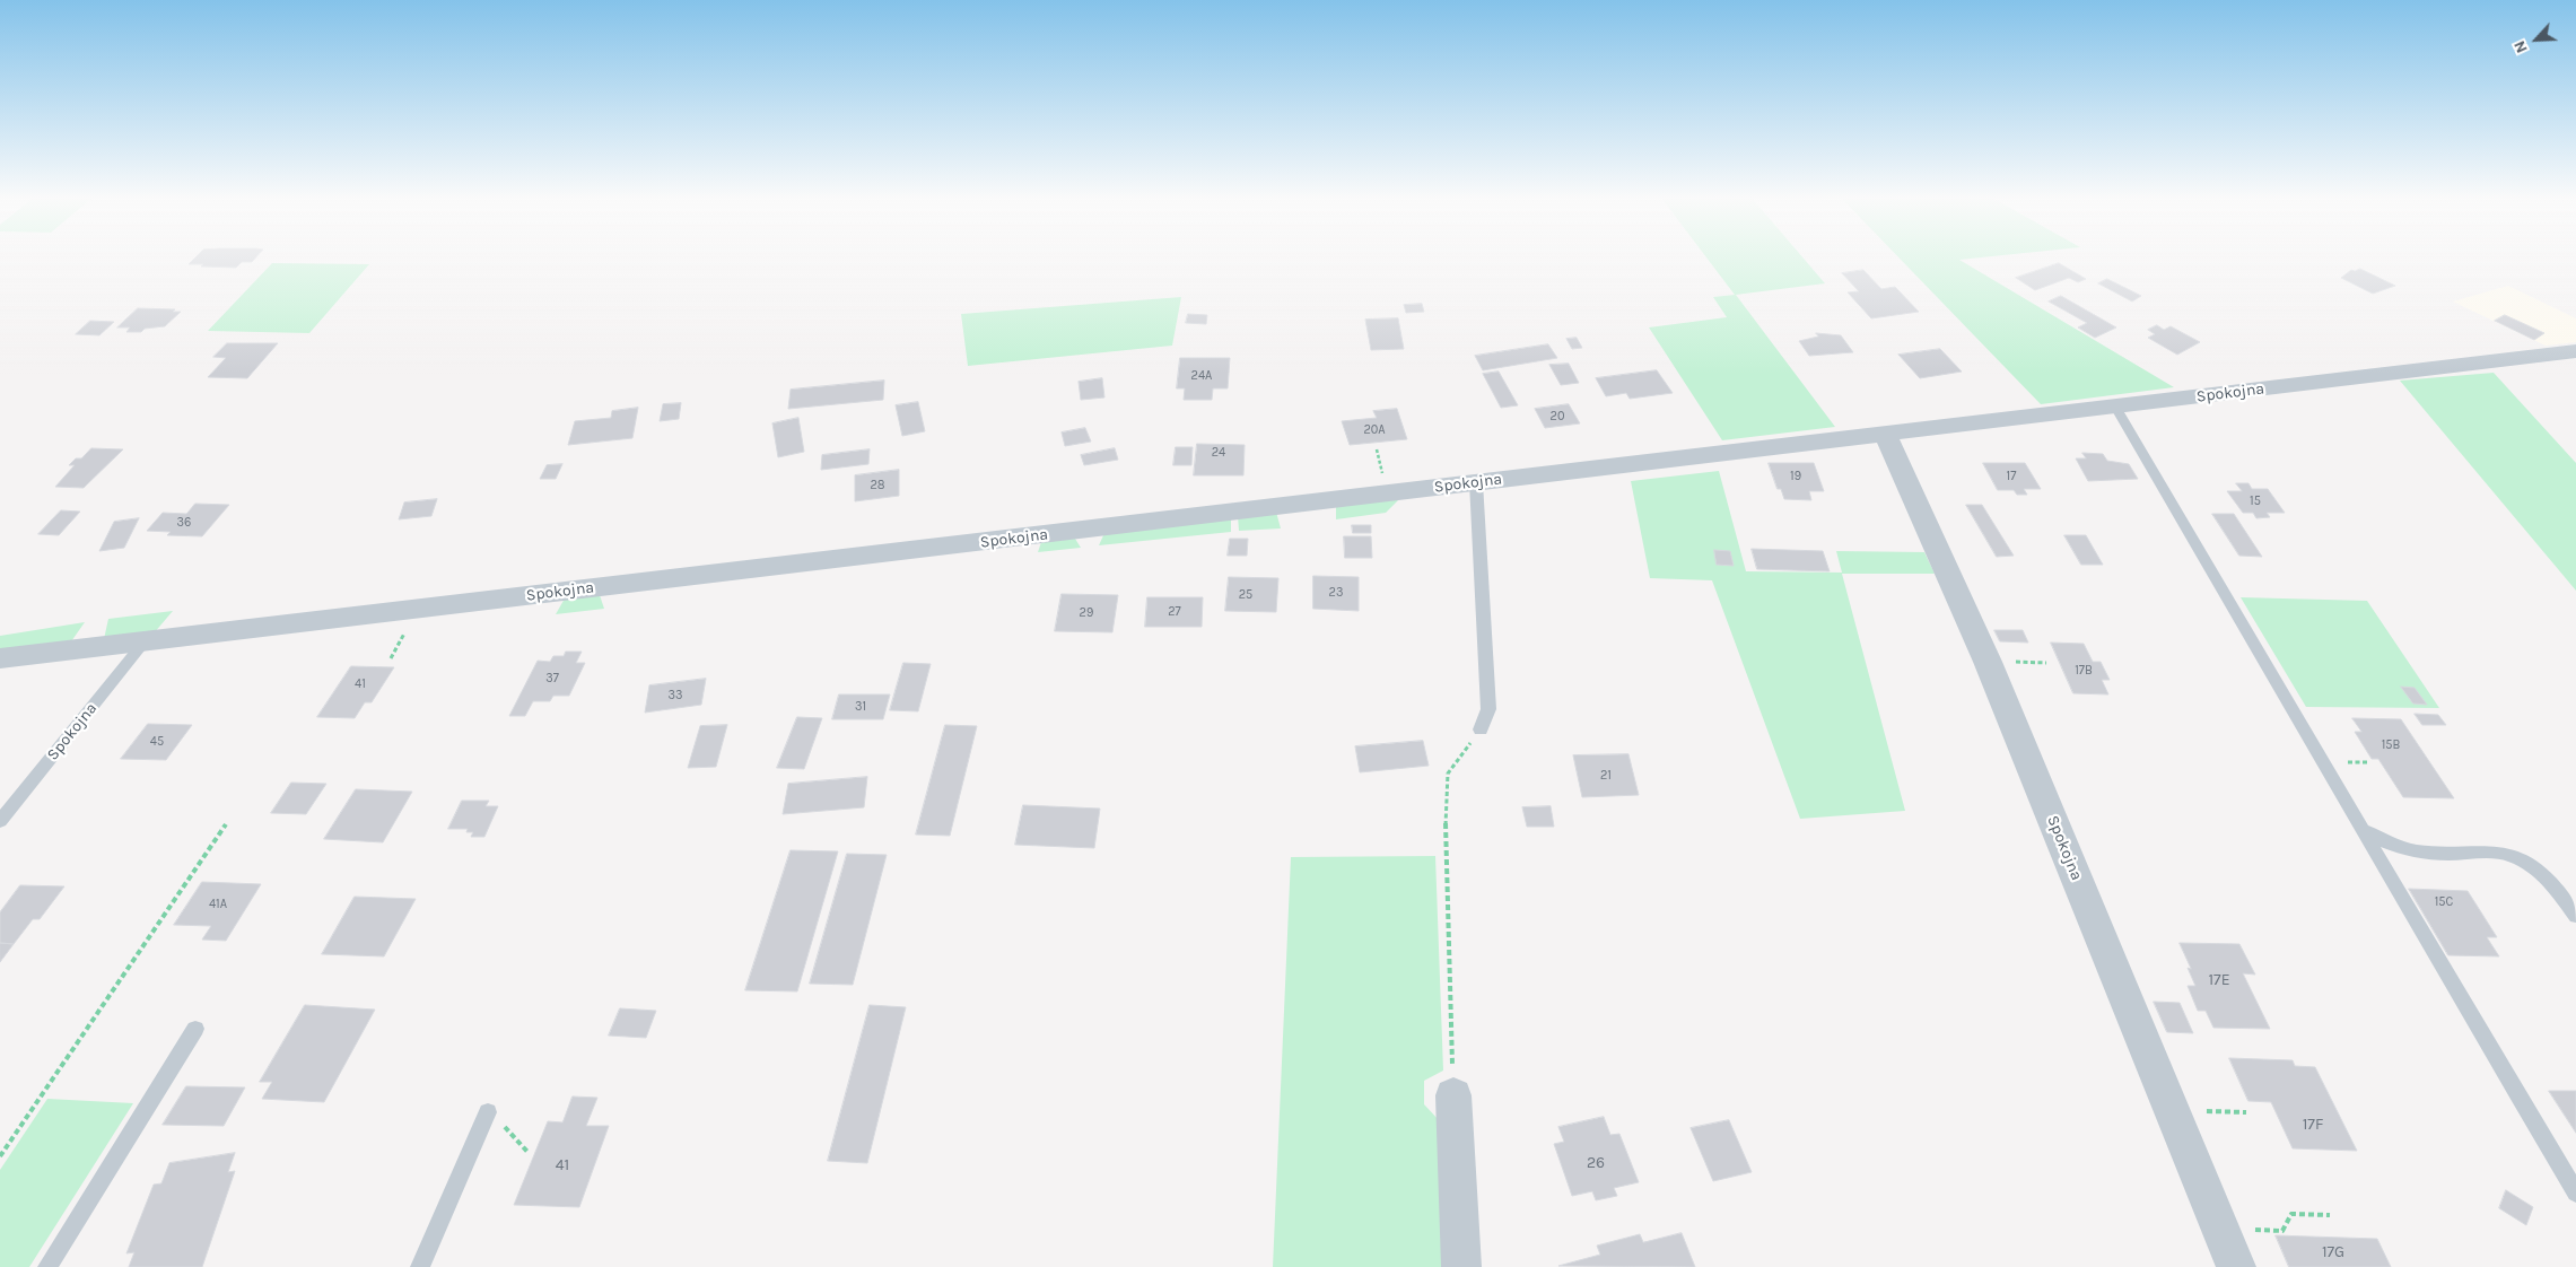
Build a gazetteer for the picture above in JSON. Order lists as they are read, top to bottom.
{
  "streets": {
    "street": ["Spokojna"]
  },
  "house_numbers": [
    "24A",
    "20",
    "20A",
    "24",
    "19",
    "17",
    "28",
    "15",
    "36",
    "23",
    "25",
    "27",
    "29",
    "17B",
    "37",
    "41",
    "33",
    "31",
    "45",
    "15B",
    "21",
    "15C",
    "41A",
    "17E",
    "17F",
    "26",
    "41",
    "17G"
  ],
  "north": "bottom left"
}
